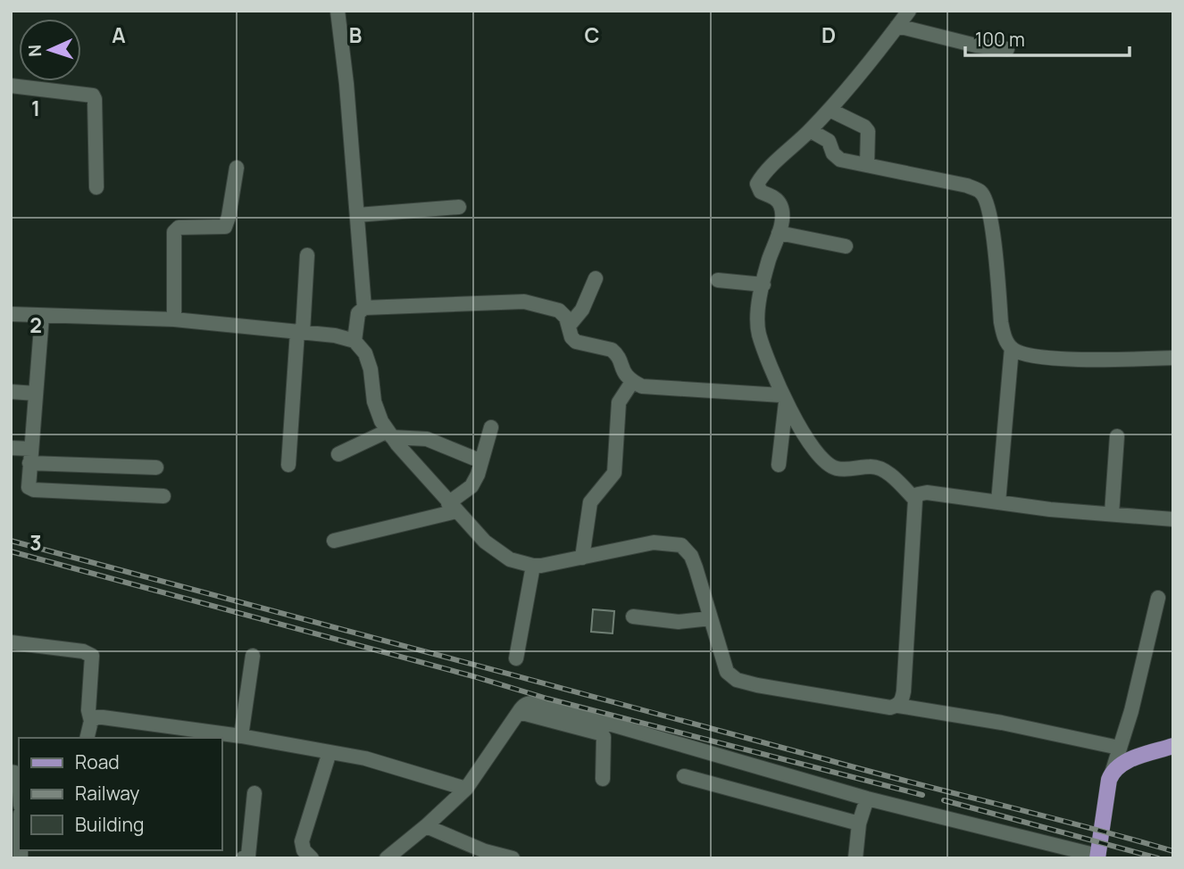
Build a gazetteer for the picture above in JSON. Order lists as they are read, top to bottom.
{
  "legend": ["Road", "Railway", "Building"],
  "scale_bar": "100 m",
  "north": "left",
  "grid": {
    "columns": [
      "A",
      "B",
      "C",
      "D"
    ],
    "rows": ["1", "2", "3"]
  }
}
